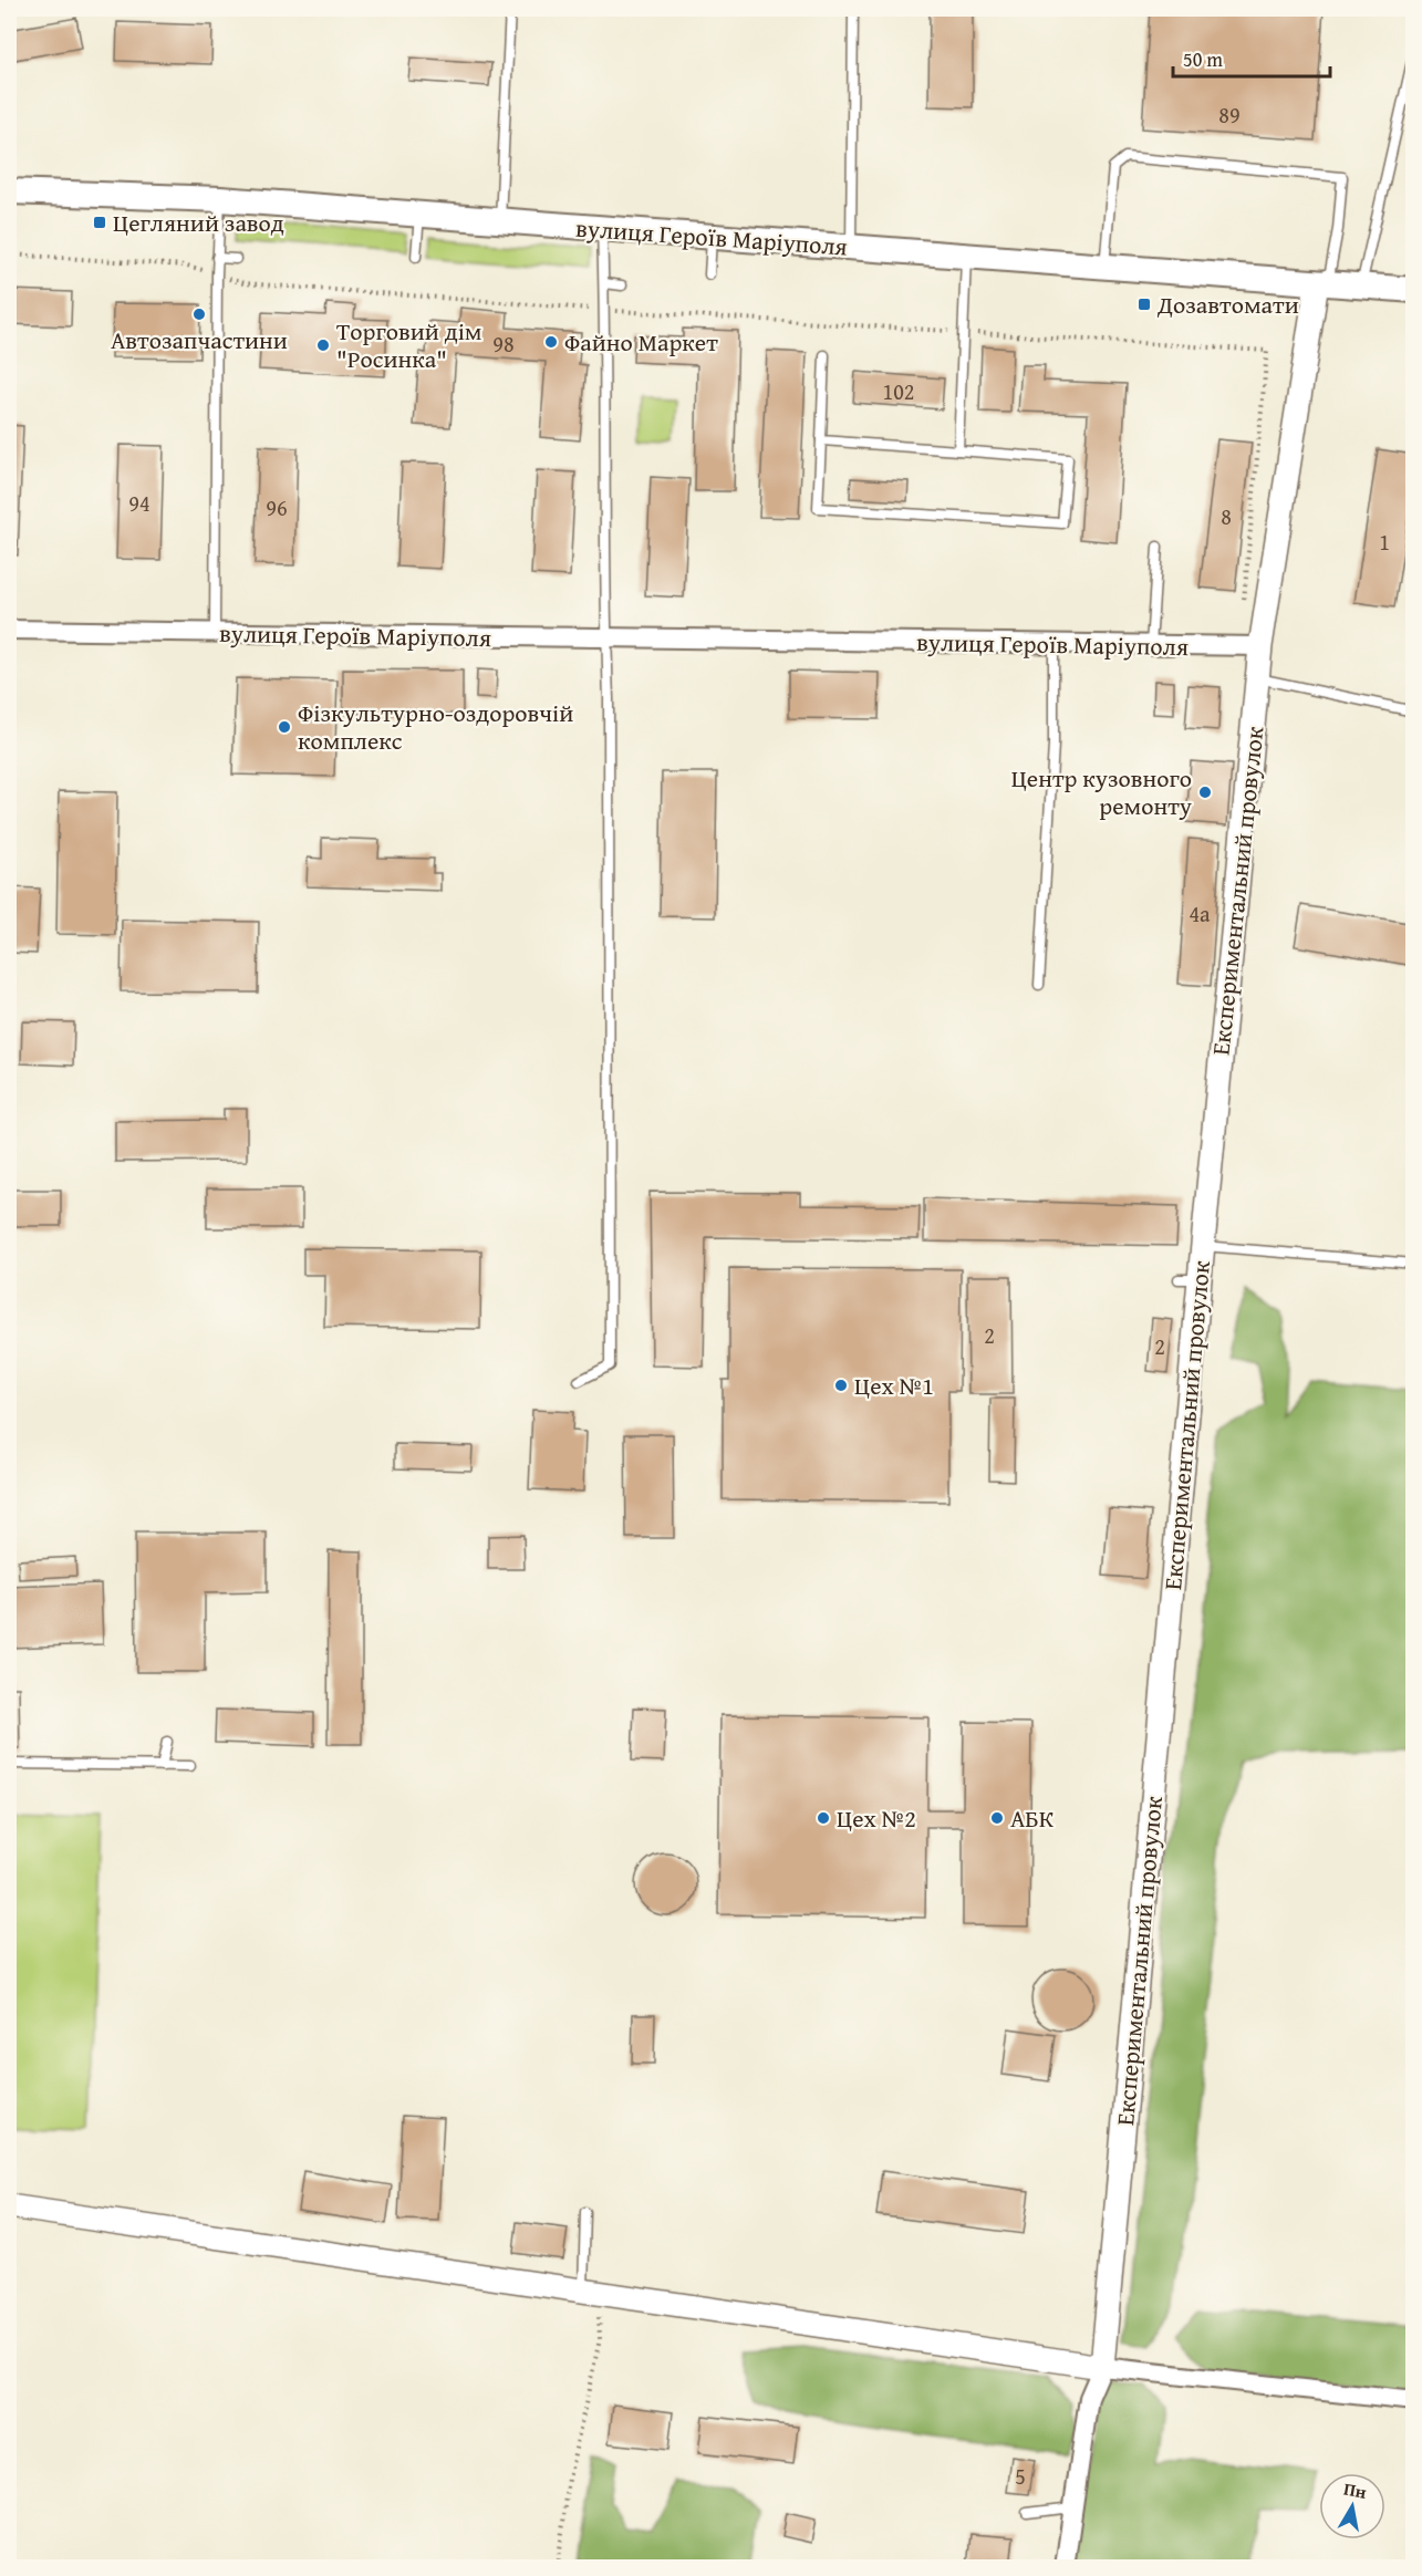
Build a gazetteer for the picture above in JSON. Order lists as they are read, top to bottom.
{
  "streets": {
    "main road": ["вулиця Героїв Маріуполя"],
    "street": ["Експериментальний провулок"]
  },
  "crossings": [
    ["вулиця Героїв Маріуполя", "Експериментальний провулок"]
  ],
  "places": {
    "transit": ["Цегляний завод", "Дозавтомати"],
    "other": [
      "Автозапчастини",
      "Файно Маркет",
      "Торговий дім \"Росинка\"",
      "Фізкультурно-оздоровчій комплекс",
      "Центр кузовного ремонту",
      "Цех №1",
      "Цех №2",
      "АБК"
    ]
  },
  "house_numbers": [
    "89",
    "98",
    "102",
    "94",
    "96",
    "8",
    "1",
    "4а",
    "2",
    "2",
    "5"
  ],
  "scale_bar": "50 m",
  "north": "top"
}
